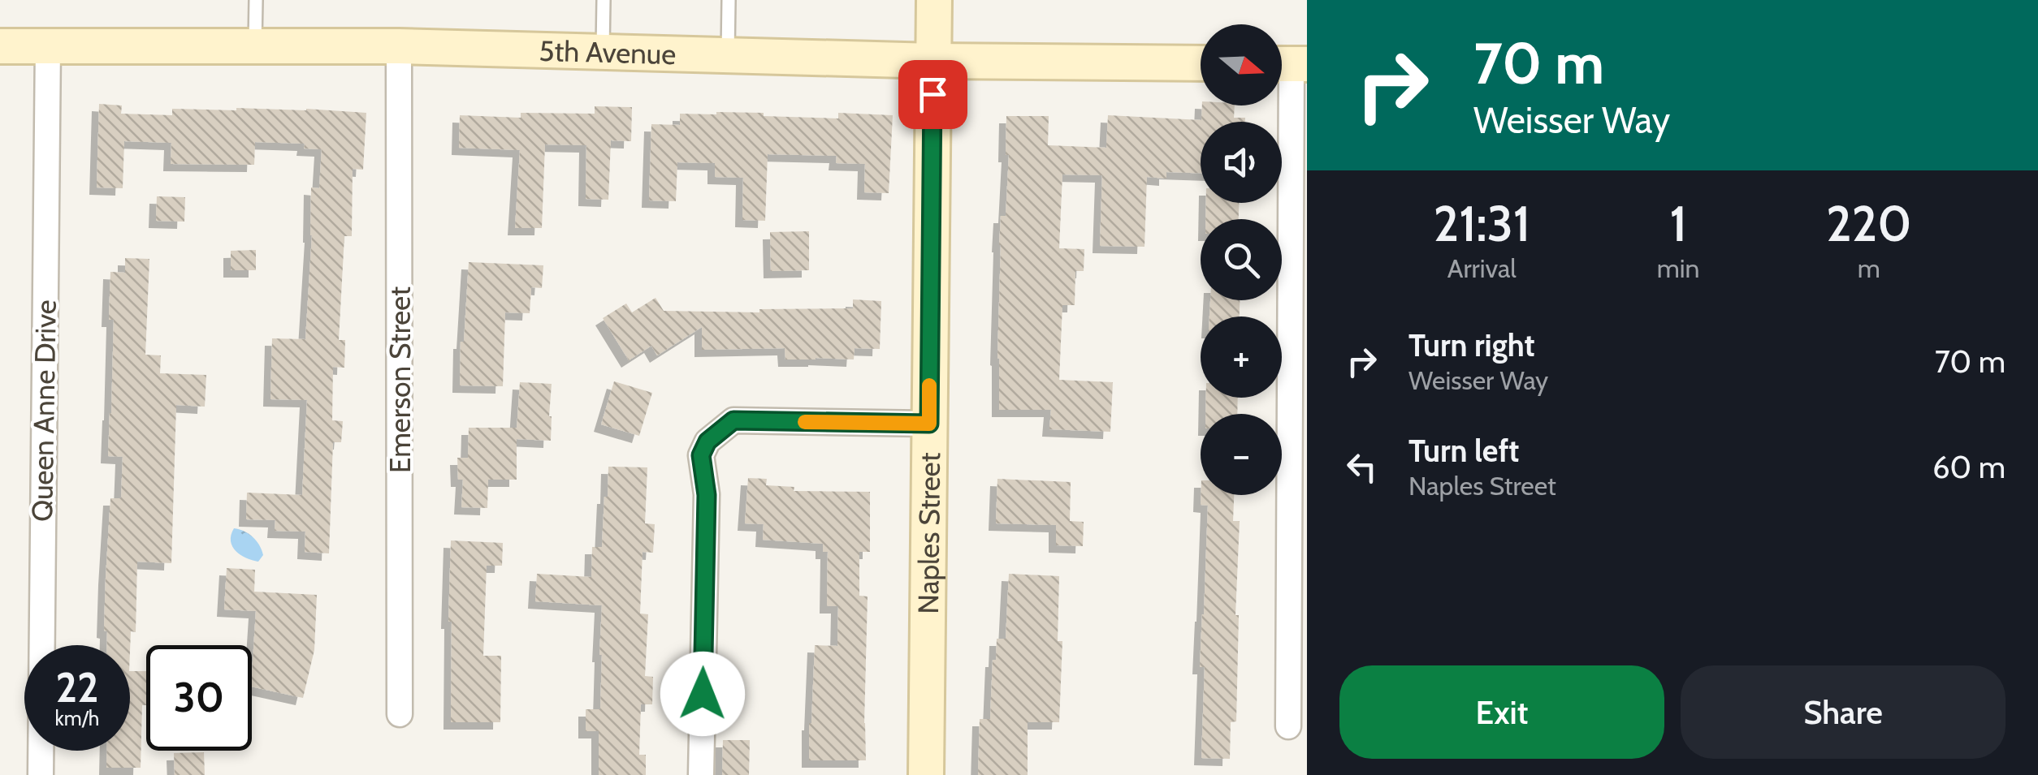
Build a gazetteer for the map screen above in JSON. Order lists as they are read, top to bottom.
{
  "streets": {
    "street": [
      "5th Avenue",
      "Emerson Street",
      "Queen Anne Drive",
      "Naples Street"
    ]
  },
  "crossings": [
    ["5th Avenue", "Emerson Street"],
    ["5th Avenue", "Queen Anne Drive"],
    ["5th Avenue", "Naples Street"]
  ],
  "north": "right",
  "page": {
    "turn": ["70 m", "Weisser Way"],
    "map_buttons": ["+", "−"],
    "eta": [
      "21:31",
      "Arrival",
      "1",
      "min",
      "220",
      "m"
    ],
    "list": [
      {
        "name": "Turn right",
        "note": "Weisser Way",
        "value": "70 m"
      },
      {
        "name": "Turn left",
        "note": "Naples Street",
        "value": "60 m"
      }
    ],
    "speed": "22 km/h",
    "limit": "30",
    "buttons": ["Exit", "Share"]
  }
}
